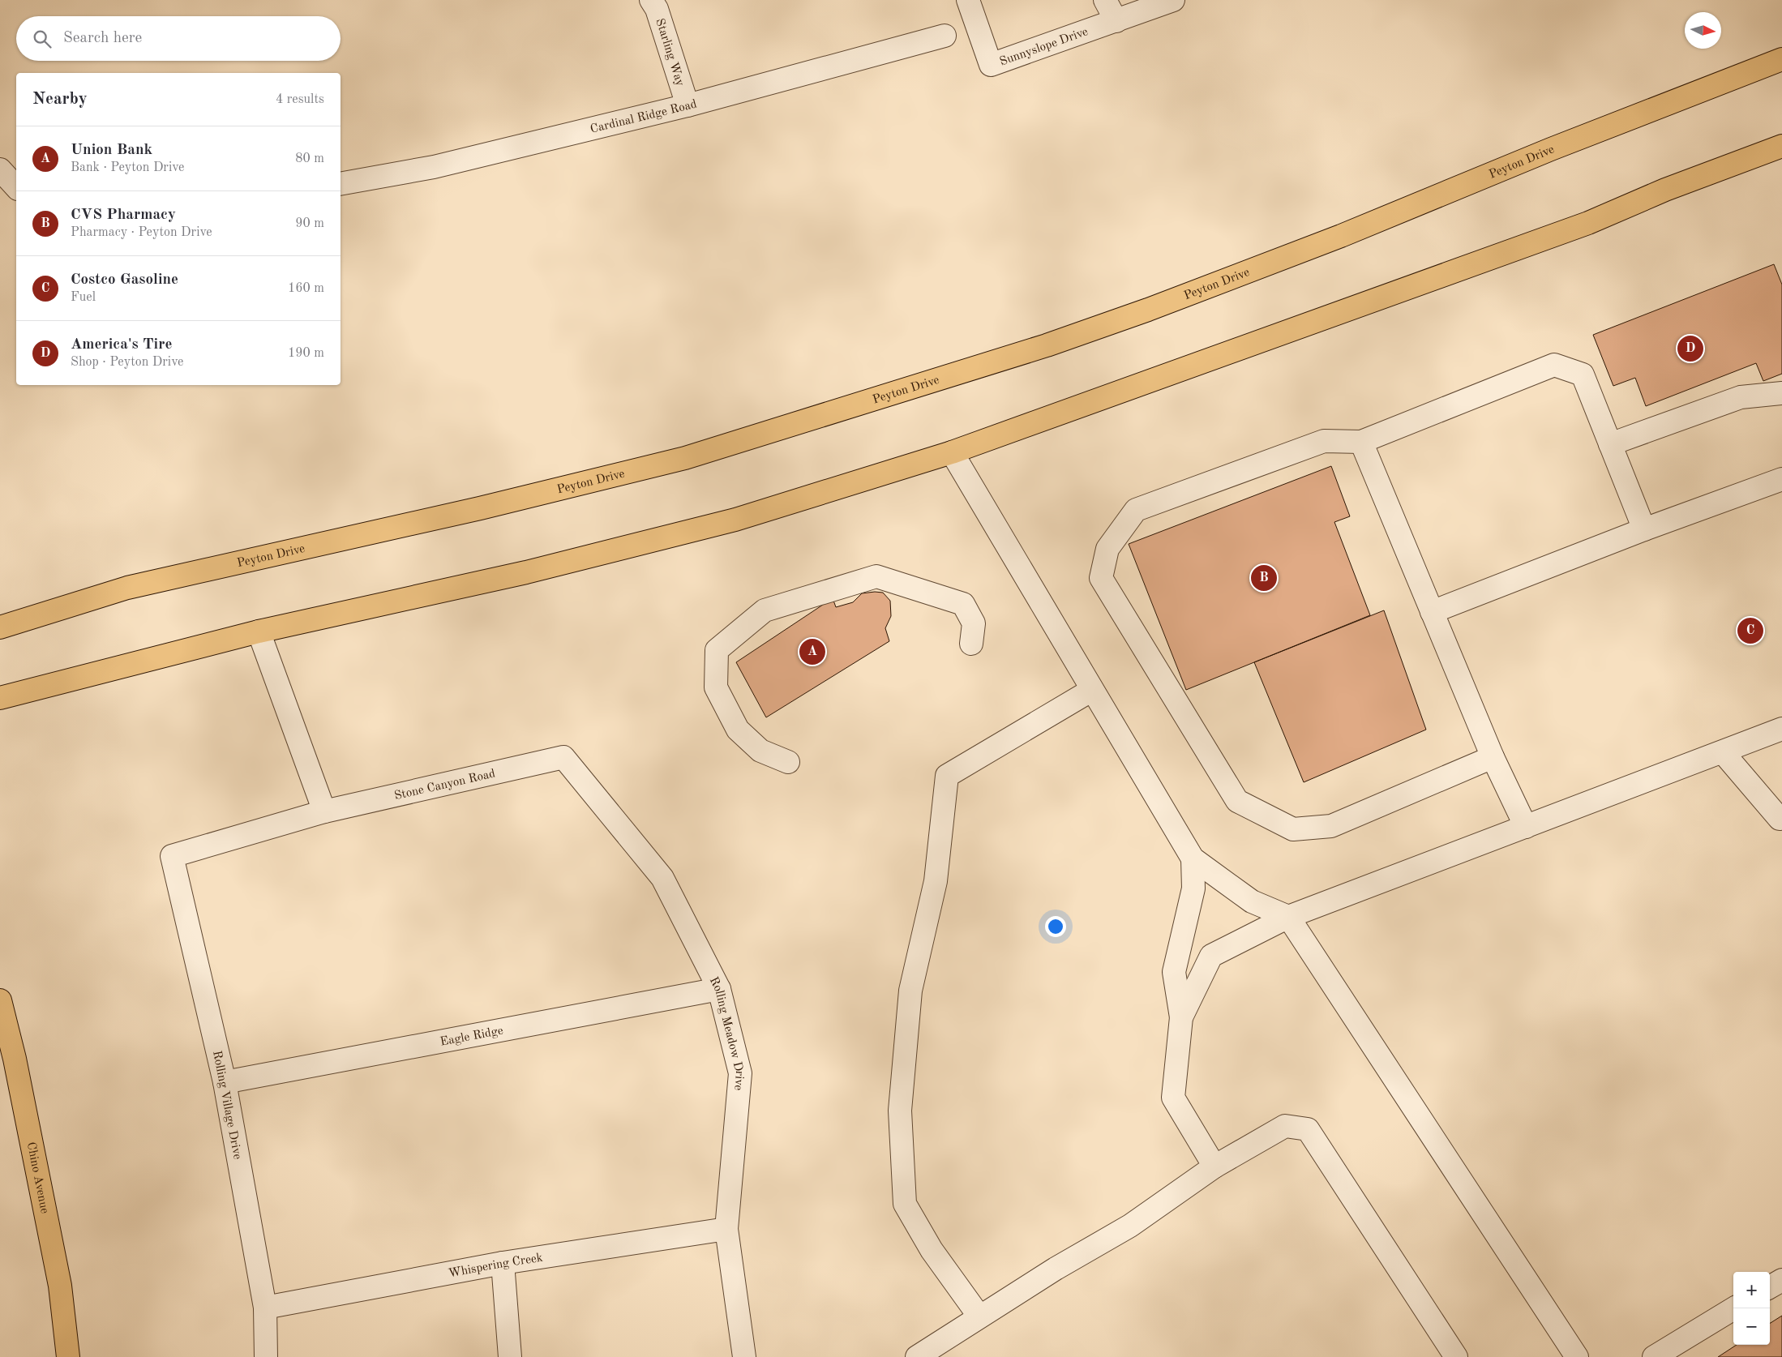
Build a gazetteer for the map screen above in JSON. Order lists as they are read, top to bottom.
{
  "streets": {
    "main road": ["Peyton Drive", "Chino Avenue"],
    "street": [
      "Sunnyslope Drive",
      "Starling Way",
      "Cardinal Ridge Road",
      "Stone Canyon Road",
      "Rolling Meadow Drive",
      "Eagle Ridge",
      "Rolling Village Drive",
      "Whispering Creek"
    ]
  },
  "crossings": [
    ["Starling Way", "Cardinal Ridge Road"],
    ["Stone Canyon Road", "Rolling Meadow Drive"],
    ["Stone Canyon Road", "Rolling Village Drive"],
    ["Rolling Meadow Drive", "Eagle Ridge"],
    ["Rolling Meadow Drive", "Whispering Creek"],
    ["Eagle Ridge", "Rolling Village Drive"],
    ["Rolling Village Drive", "Whispering Creek"]
  ],
  "north": "right",
  "page": {
    "search": "Search here",
    "heading": ["Nearby", "4 results"],
    "list": [
      {
        "mark": "A",
        "name": "Union Bank",
        "note": "Bank · Peyton Drive",
        "value": "80 m"
      },
      {
        "mark": "B",
        "name": "CVS Pharmacy",
        "note": "Pharmacy · Peyton Drive",
        "value": "90 m"
      },
      {
        "mark": "C",
        "name": "Costco Gasoline",
        "note": "Fuel",
        "value": "160 m"
      },
      {
        "mark": "D",
        "name": "America's Tire",
        "note": "Shop · Peyton Drive",
        "value": "190 m"
      }
    ],
    "pins": [
      "D",
      "B",
      "C",
      "A"
    ],
    "map_buttons": ["+", "−"]
  }
}
